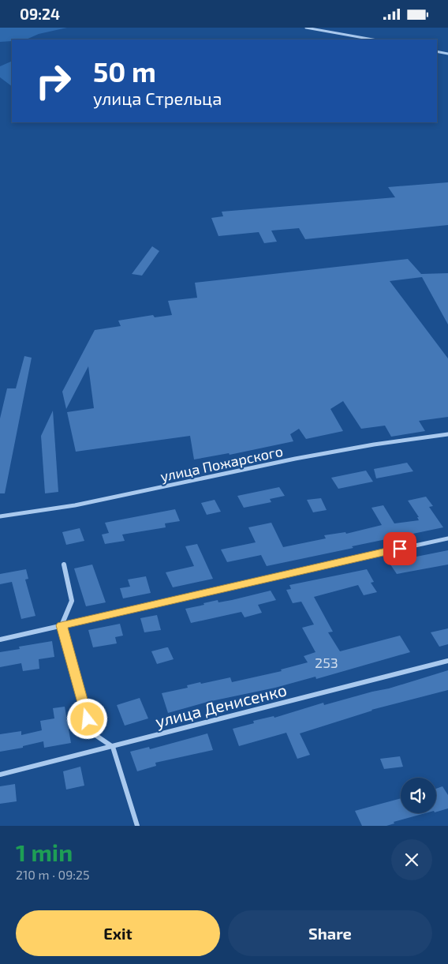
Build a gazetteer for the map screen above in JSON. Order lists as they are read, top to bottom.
{
  "streets": {
    "street": ["улица Пожарского", "улица Денисенко"]
  },
  "house_numbers": ["253"],
  "page": {
    "status": "09:24",
    "turn": ["50 m", "улица Стрельца"],
    "heading": ["1 min", "210 m · 09:25"],
    "buttons": ["Exit", "Share"]
  }
}
